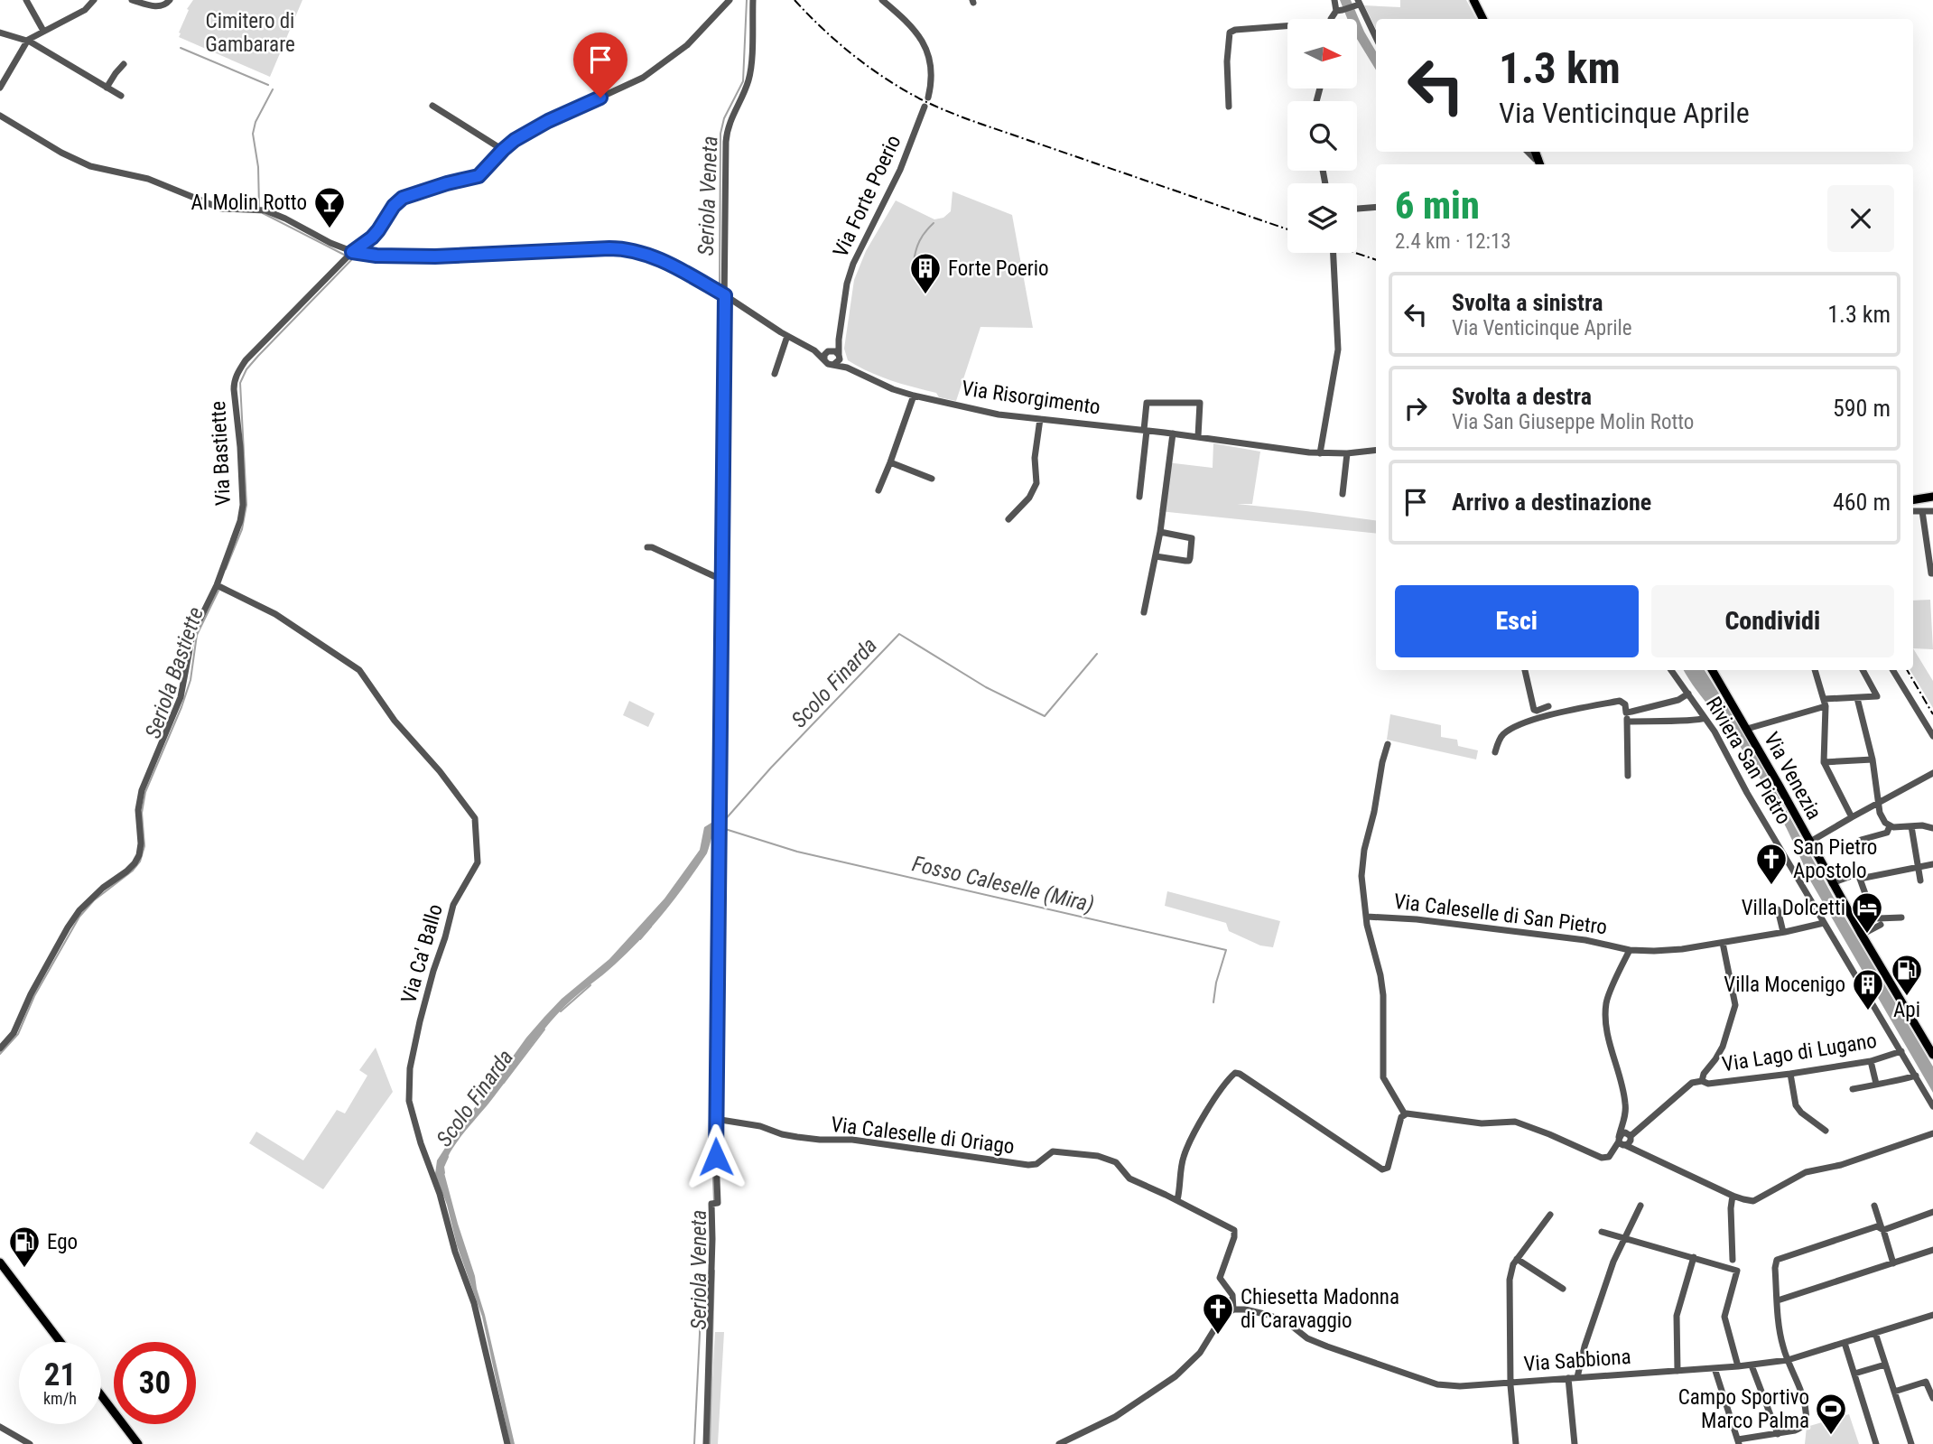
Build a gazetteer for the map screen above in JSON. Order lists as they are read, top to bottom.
{
  "streets": {
    "main road": ["Via Venezia"],
    "street": [
      "Via Forte Poerio",
      "Via Risorgimento",
      "Via Bastiette",
      "Riviera San Pietro",
      "Via Caleselle di San Pietro",
      "Via Ca' Ballo",
      "Via Lago di Lugano",
      "Via Caleselle di Oriago",
      "Via Sabbiona"
    ]
  },
  "crossings": [
    ["Via Risorgimento", "Via Bastiette"],
    ["Via Bastiette", "Via Ca' Ballo"],
    ["Riviera San Pietro", "Via Caleselle di San Pietro"],
    ["Riviera San Pietro", "Via Lago di Lugano"],
    ["Via Caleselle di San Pietro", "Via Lago di Lugano"]
  ],
  "water": [
    "Seriola Veneta",
    "Seriola Bastiette",
    "Scolo Finarda",
    "Fosso Caleselle (Mira)"
  ],
  "parks": ["Cimitero di Gambarare"],
  "places": {
    "bar": ["Al Molin Rotto"],
    "building": ["Forte Poerio", "Villa Mocenigo"],
    "church": ["San Pietro Apostolo", "Chiesetta Madonna di Caravaggio"],
    "hotel": ["Villa Dolcetti"],
    "fuel station": ["Api", "Ego"],
    "sports": ["Campo Sportivo Marco Palma"]
  },
  "north": "right",
  "page": {
    "turn": ["1.3 km", "Via Venticinque Aprile"],
    "heading": ["6 min", "2.4 km · 12:13"],
    "list": [
      {
        "name": "Svolta a sinistra",
        "note": "Via Venticinque Aprile",
        "value": "1.3 km"
      },
      {
        "name": "Svolta a destra",
        "note": "Via San Giuseppe Molin Rotto",
        "value": "590 m"
      },
      {
        "name": "Arrivo a destinazione",
        "value": "460 m"
      }
    ],
    "buttons": ["Esci", "Condividi"],
    "speed": "21 km/h",
    "limit": "30"
  }
}
